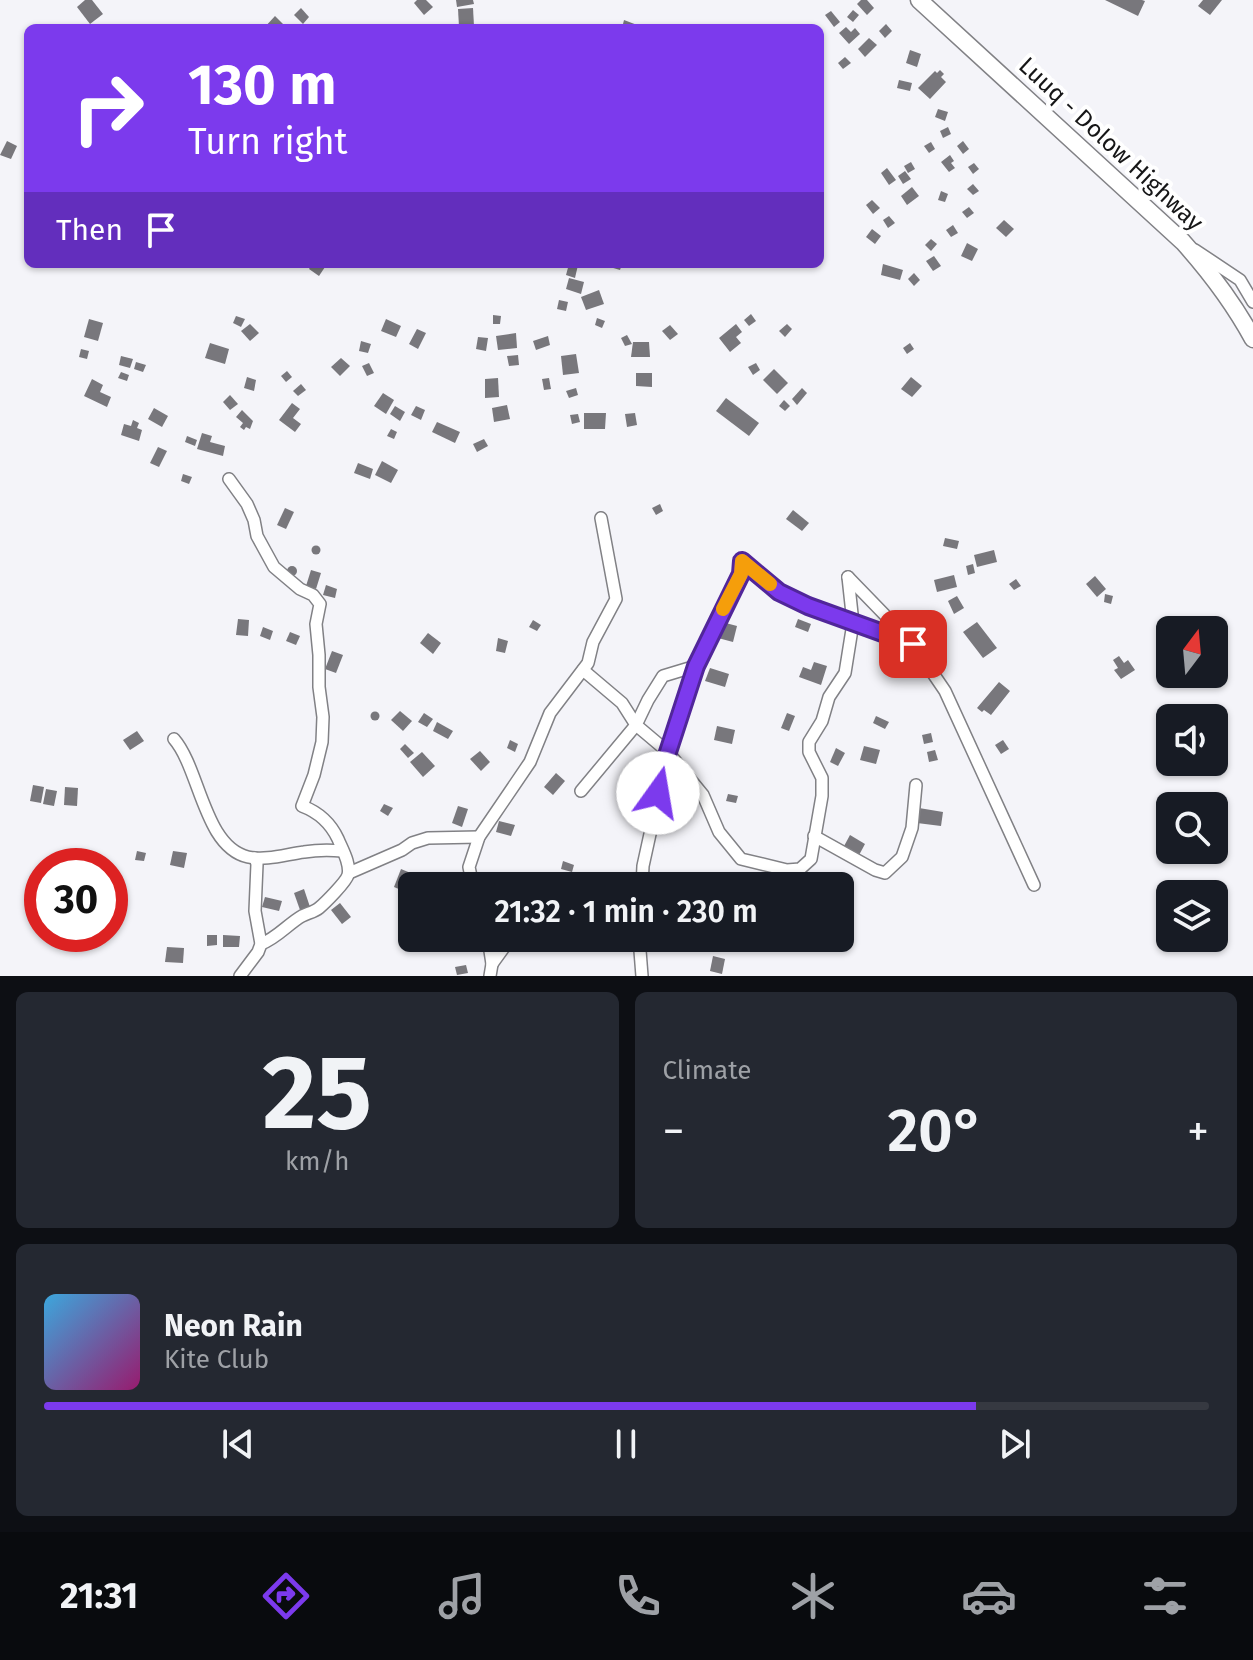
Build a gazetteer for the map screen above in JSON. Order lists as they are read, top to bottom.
{
  "streets": {
    "main road": ["Luuq - Dolow Highway"]
  },
  "north": "top",
  "page": {
    "turn": ["130 m", "Turn right"],
    "then": "Then",
    "limit": "30",
    "trip": "21:32 · 1 min · 230 m",
    "tile": [
      ["25", "km/h"],
      "Climate"
    ],
    "heat": ["−", "20°", "+"],
    "song": ["Neon Rain", "Kite Club"],
    "tabs": "21:31"
  }
}
